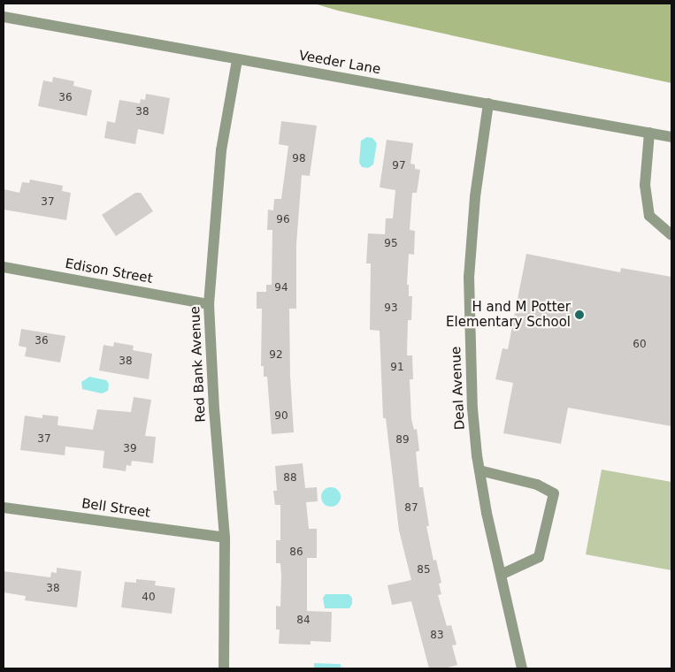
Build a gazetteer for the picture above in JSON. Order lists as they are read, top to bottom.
{
  "streets": {
    "street": [
      "Veeder Lane",
      "Edison Street",
      "Red Bank Avenue",
      "Deal Avenue",
      "Bell Street"
    ]
  },
  "crossings": [
    ["Veeder Lane", "Red Bank Avenue"],
    ["Veeder Lane", "Deal Avenue"],
    ["Edison Street", "Red Bank Avenue"],
    ["Red Bank Avenue", "Bell Street"]
  ],
  "places": ["H and M Potter Elementary School"],
  "house_numbers": [
    "36",
    "38",
    "98",
    "97",
    "37",
    "96",
    "95",
    "94",
    "93",
    "36",
    "60",
    "92",
    "38",
    "91",
    "90",
    "37",
    "89",
    "39",
    "88",
    "87",
    "86",
    "85",
    "38",
    "40",
    "84",
    "83"
  ]
}
